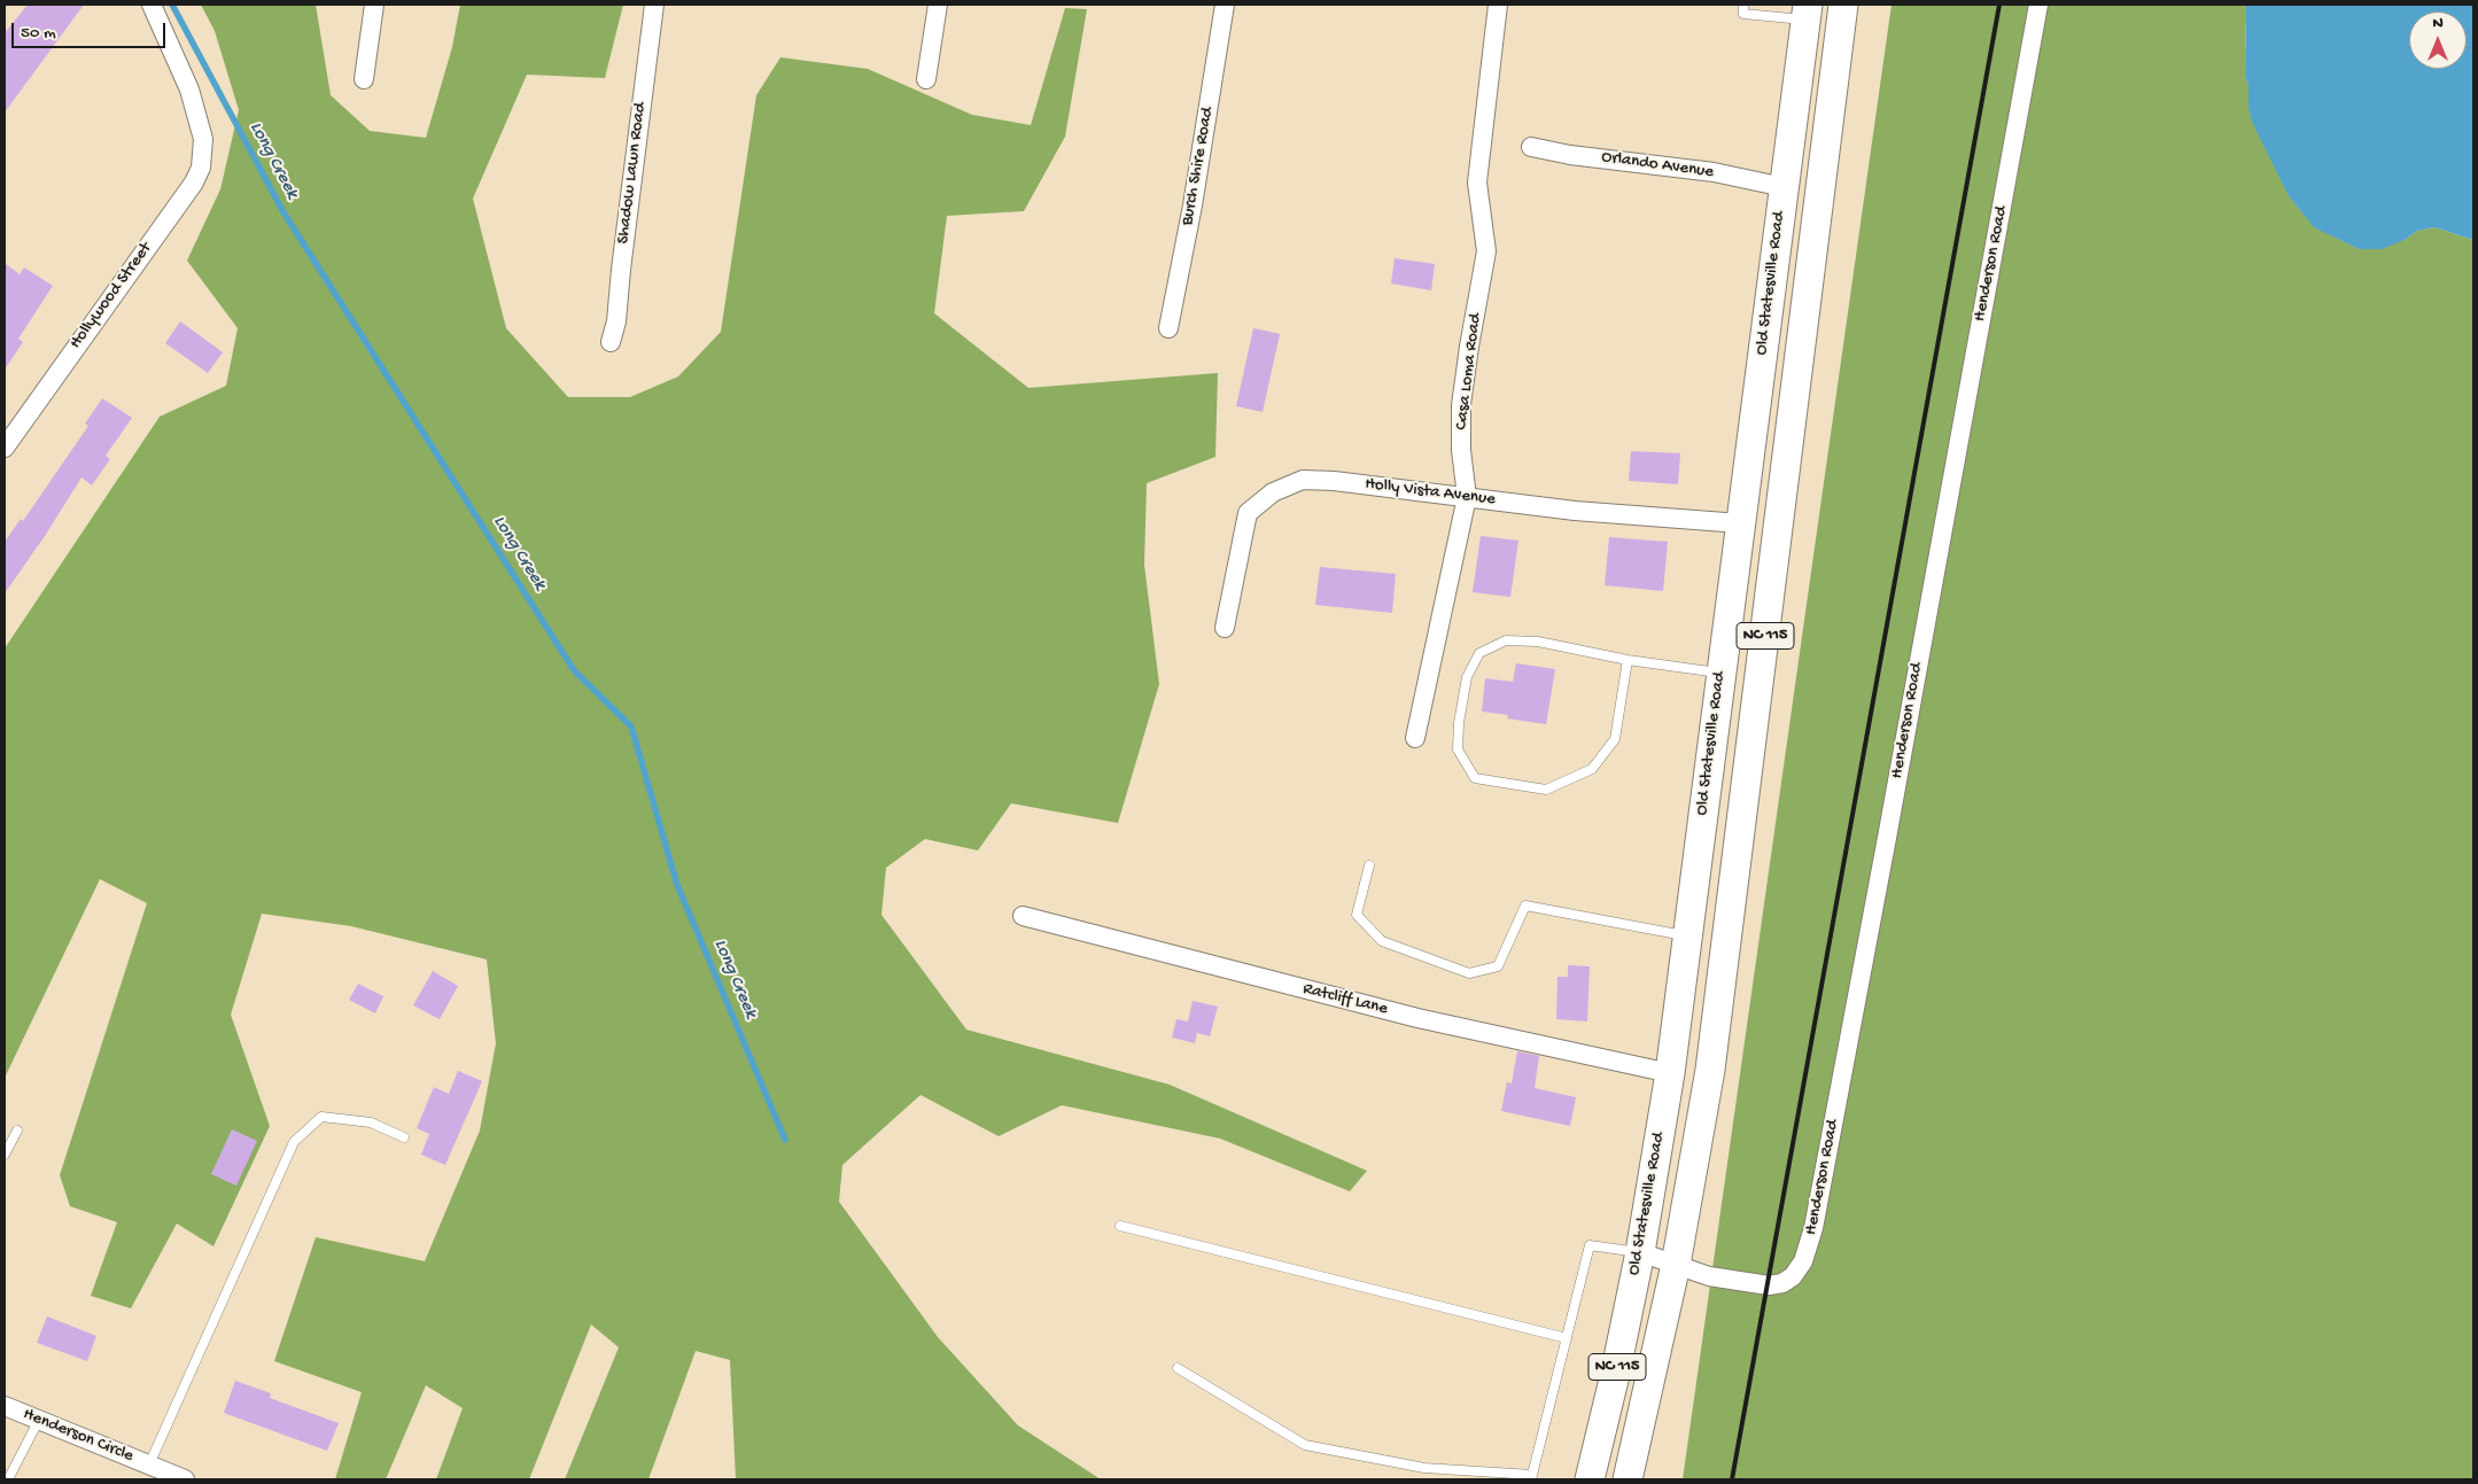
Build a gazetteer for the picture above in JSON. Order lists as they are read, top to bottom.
{
  "streets": {
    "main road": ["Old Statesville Road", "NC 115"],
    "street": [
      "Orlando Avenue",
      "Burch Shire Road",
      "Shadow Lawn Road",
      "Henderson Road",
      "Hollywood Street",
      "Casa Loma Road",
      "Holly Vista Avenue",
      "Ratcliff Lane",
      "Henderson Circle"
    ]
  },
  "crossings": [
    ["Orlando Avenue", "Old Statesville Road"],
    ["Henderson Road", "Old Statesville Road"],
    ["Henderson Road", "NC 115"],
    ["Old Statesville Road", "Holly Vista Avenue"],
    ["Old Statesville Road", "Ratcliff Lane"],
    ["Casa Loma Road", "Holly Vista Avenue"]
  ],
  "water": ["Long Creek"],
  "scale_bar": "50 m",
  "north": "top"
}
